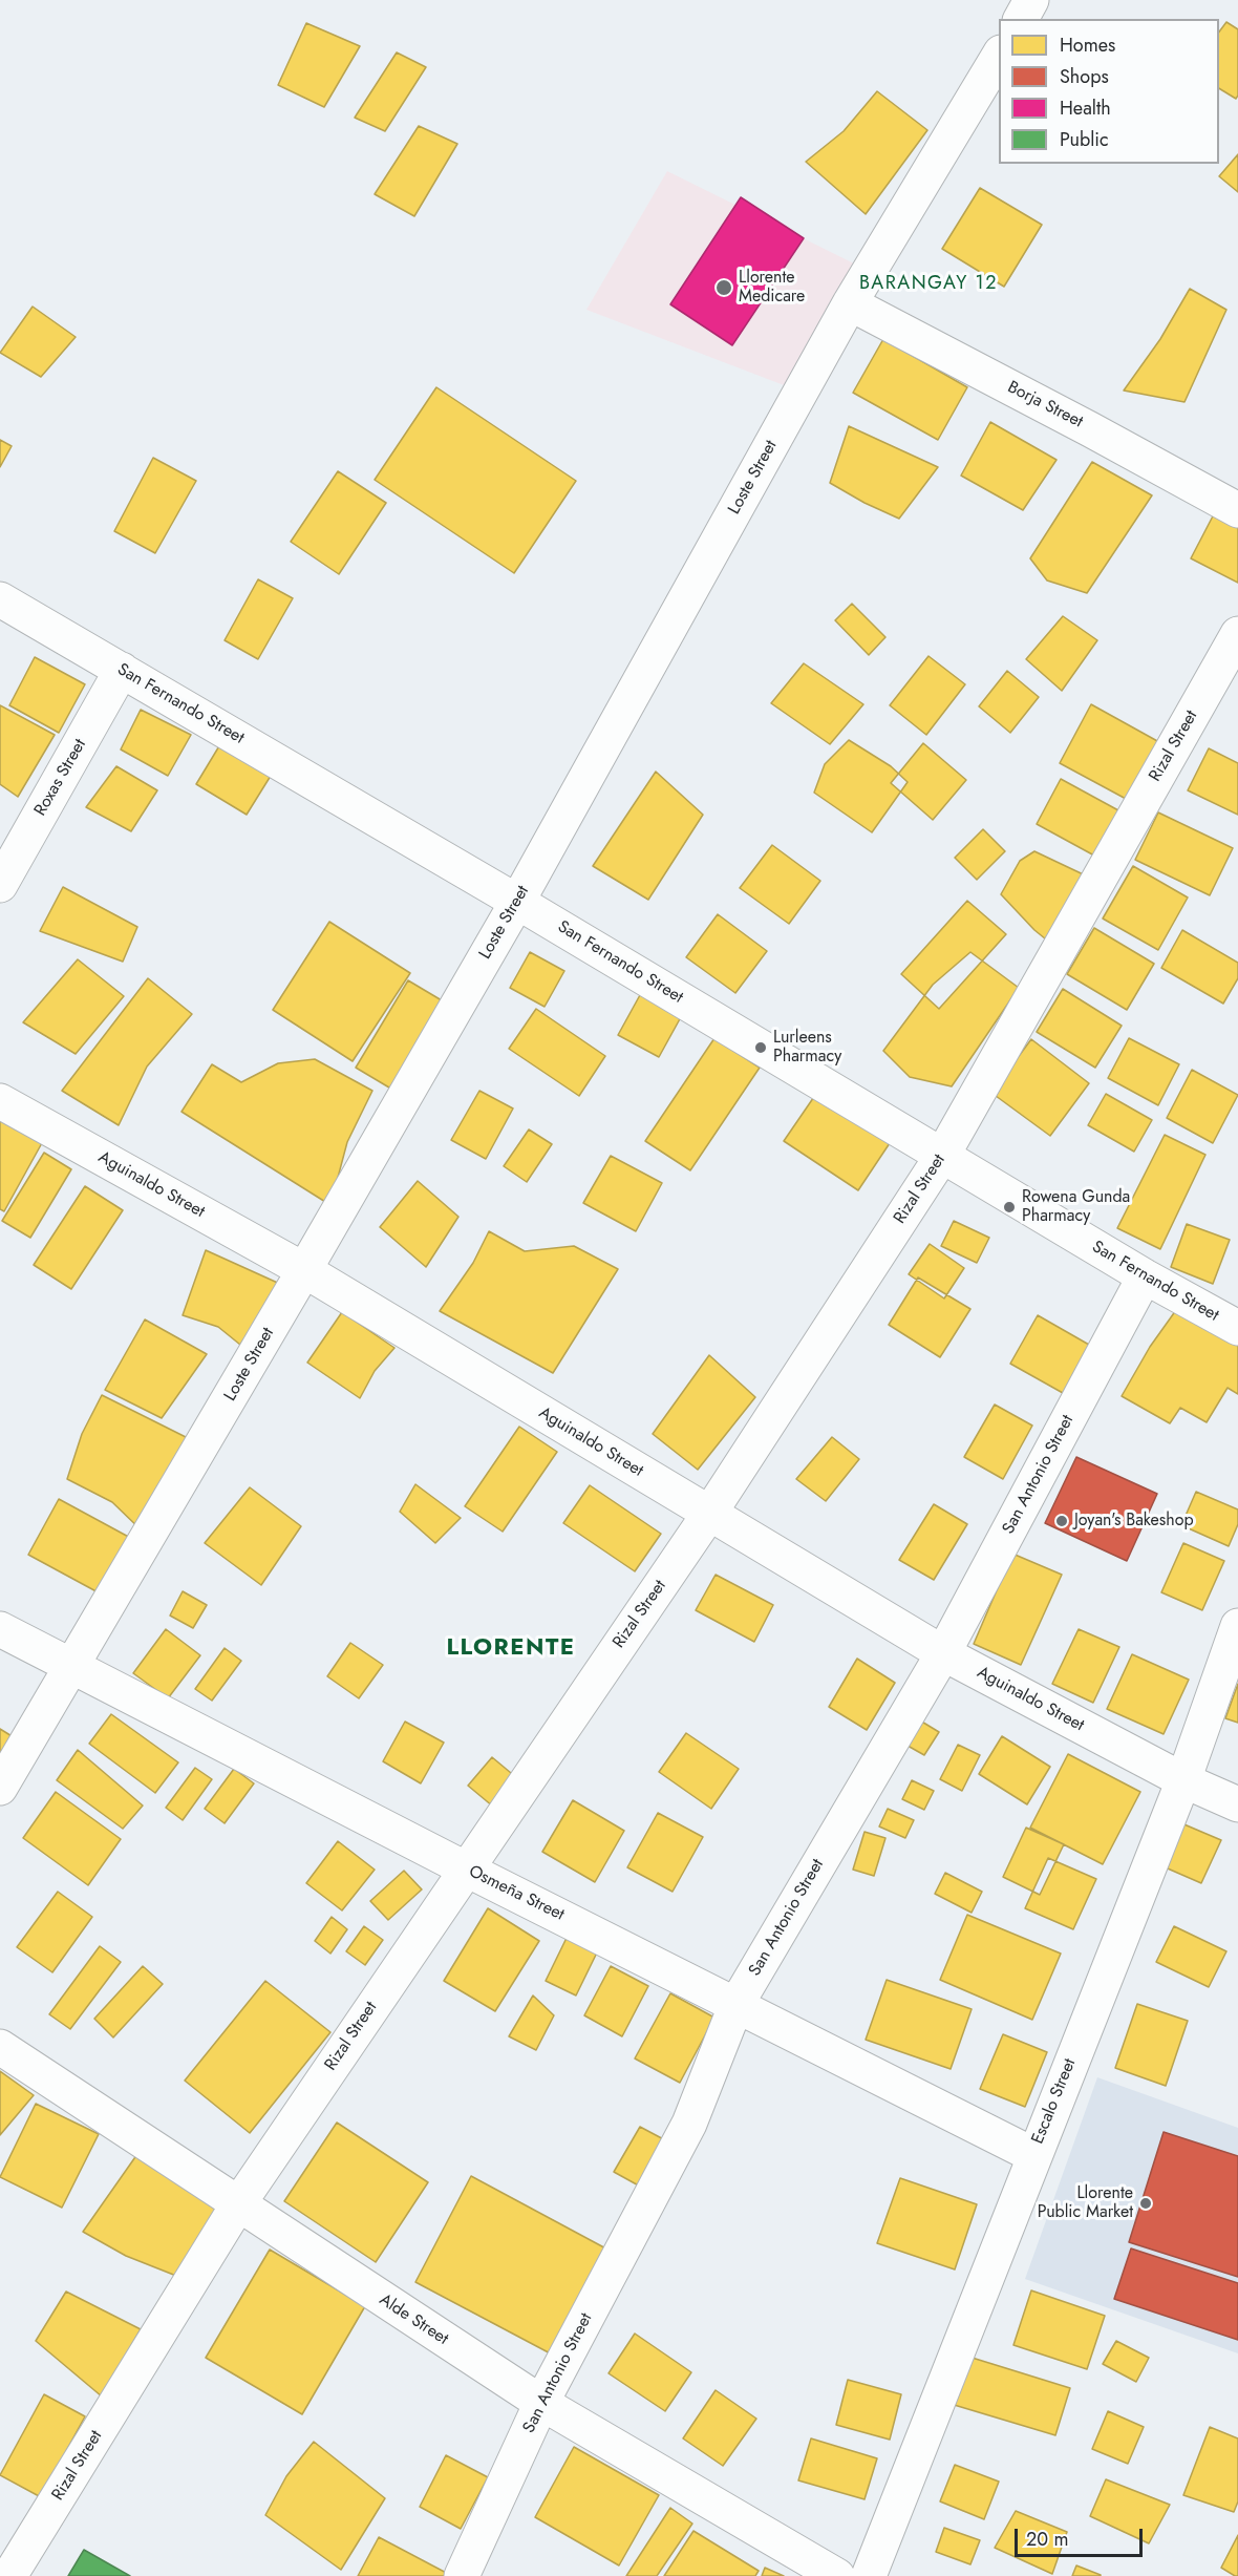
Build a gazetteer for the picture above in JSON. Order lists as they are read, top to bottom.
{
  "streets": {
    "street": [
      "Borja Street",
      "Loste Street",
      "San Fernando Street",
      "Rizal Street",
      "Roxas Street",
      "Aguinaldo Street",
      "San Antonio Street",
      "Osmeña Street",
      "Escalo Street",
      "Alde Street"
    ]
  },
  "crossings": [
    ["Borja Street", "Loste Street"],
    ["Loste Street", "San Fernando Street"],
    ["Loste Street", "Aguinaldo Street"],
    ["Loste Street", "Osmeña Street"],
    ["San Fernando Street", "Rizal Street"],
    ["San Fernando Street", "Roxas Street"],
    ["San Fernando Street", "San Antonio Street"],
    ["Rizal Street", "Aguinaldo Street"],
    ["Rizal Street", "Osmeña Street"],
    ["Rizal Street", "Alde Street"],
    ["Aguinaldo Street", "San Antonio Street"],
    ["Aguinaldo Street", "Escalo Street"],
    ["San Antonio Street", "Osmeña Street"],
    ["San Antonio Street", "Alde Street"],
    ["Osmeña Street", "Escalo Street"]
  ],
  "districts": ["BARANGAY 12", "LLORENTE"],
  "places": [
    "Llorente Medicare",
    "Lurleens Pharmacy",
    "Rowena Gunda Pharmacy",
    "Joyan's Bakeshop",
    "Llorente Public Market"
  ],
  "legend": [
    "Homes",
    "Shops",
    "Health",
    "Public"
  ],
  "scale_bar": "20 m"
}
